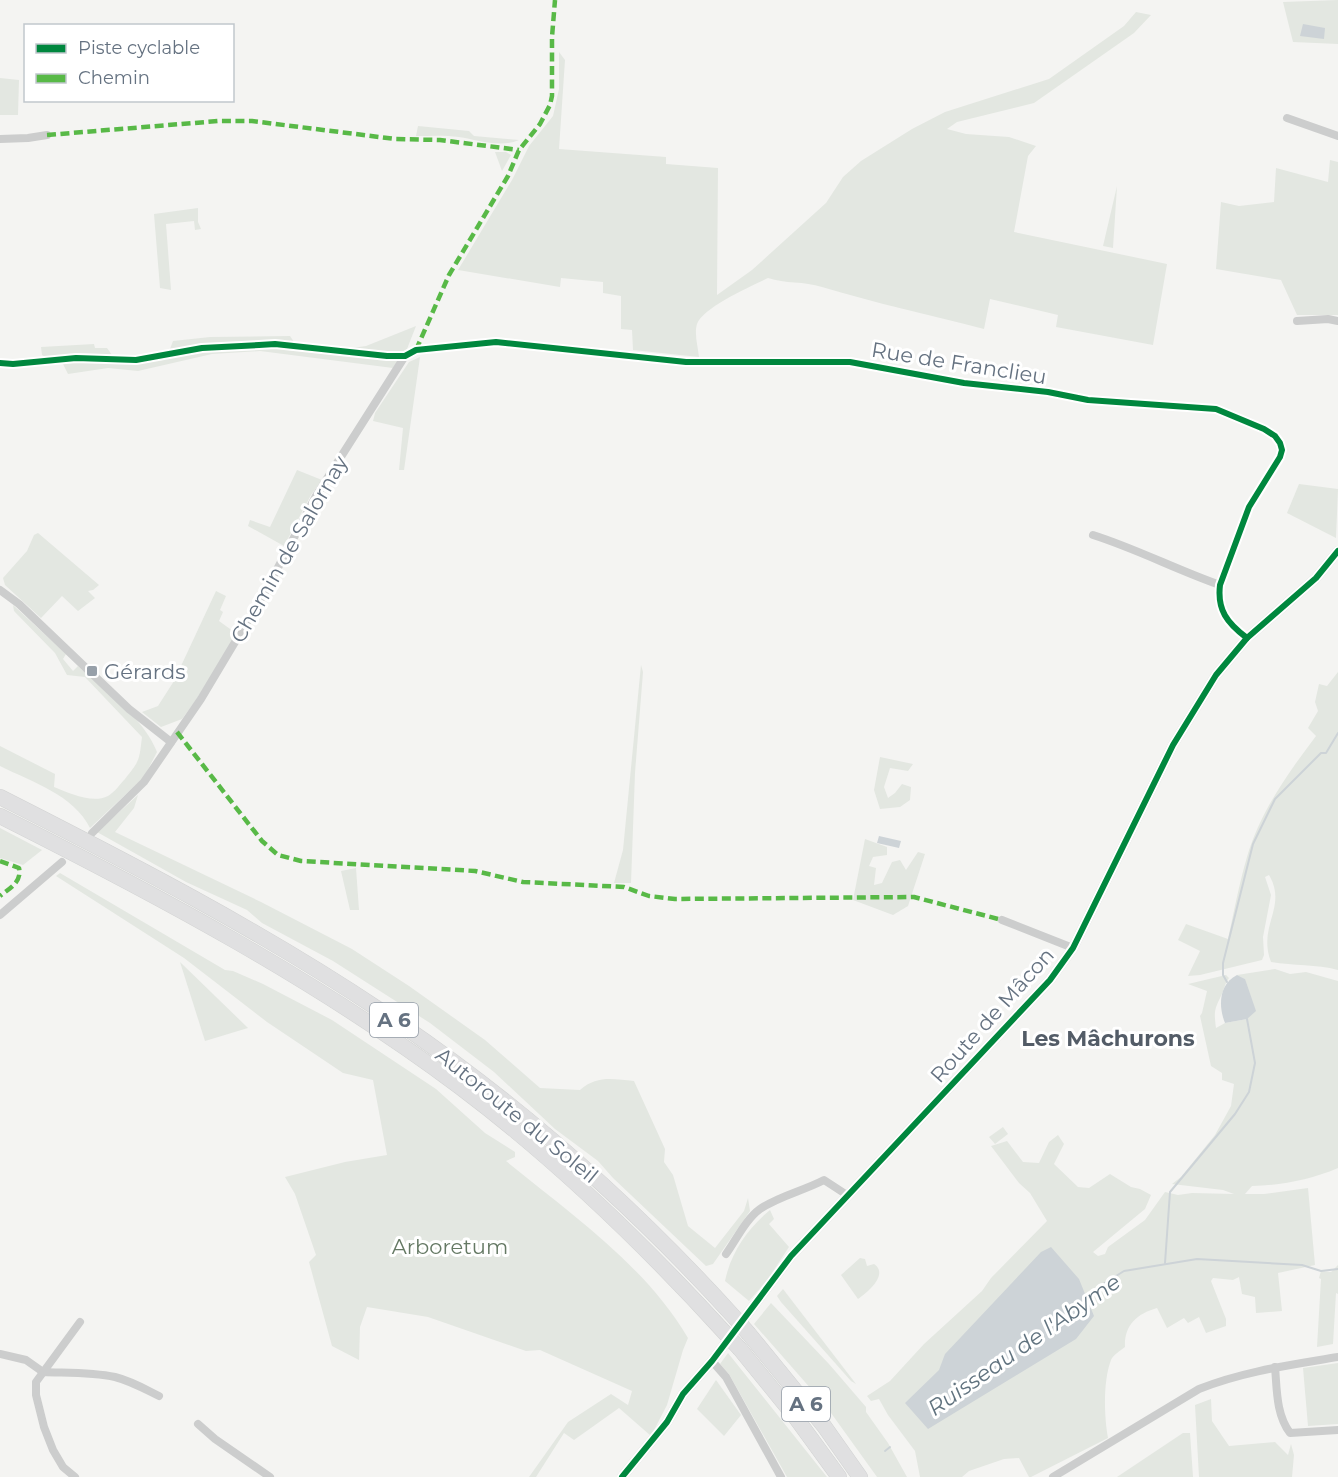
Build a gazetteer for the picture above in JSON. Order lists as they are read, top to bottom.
{
  "streets": {
    "highway": ["A 6", "Autoroute du Soleil"],
    "street": ["Rue de Franclieu", "Chemin de Salornay", "Route de Mâcon"]
  },
  "crossings": [
    ["Rue de Franclieu", "Chemin de Salornay"],
    ["Rue de Franclieu", "Route de Mâcon"],
    ["Route de Mâcon", "Autoroute du Soleil"]
  ],
  "districts": ["Les Mâchurons"],
  "water": ["Ruisseau de l'Abyme"],
  "parks": ["Arboretum"],
  "places": {
    "transit": ["Gérards"]
  },
  "legend": ["Piste cyclable", "Chemin"]
}
